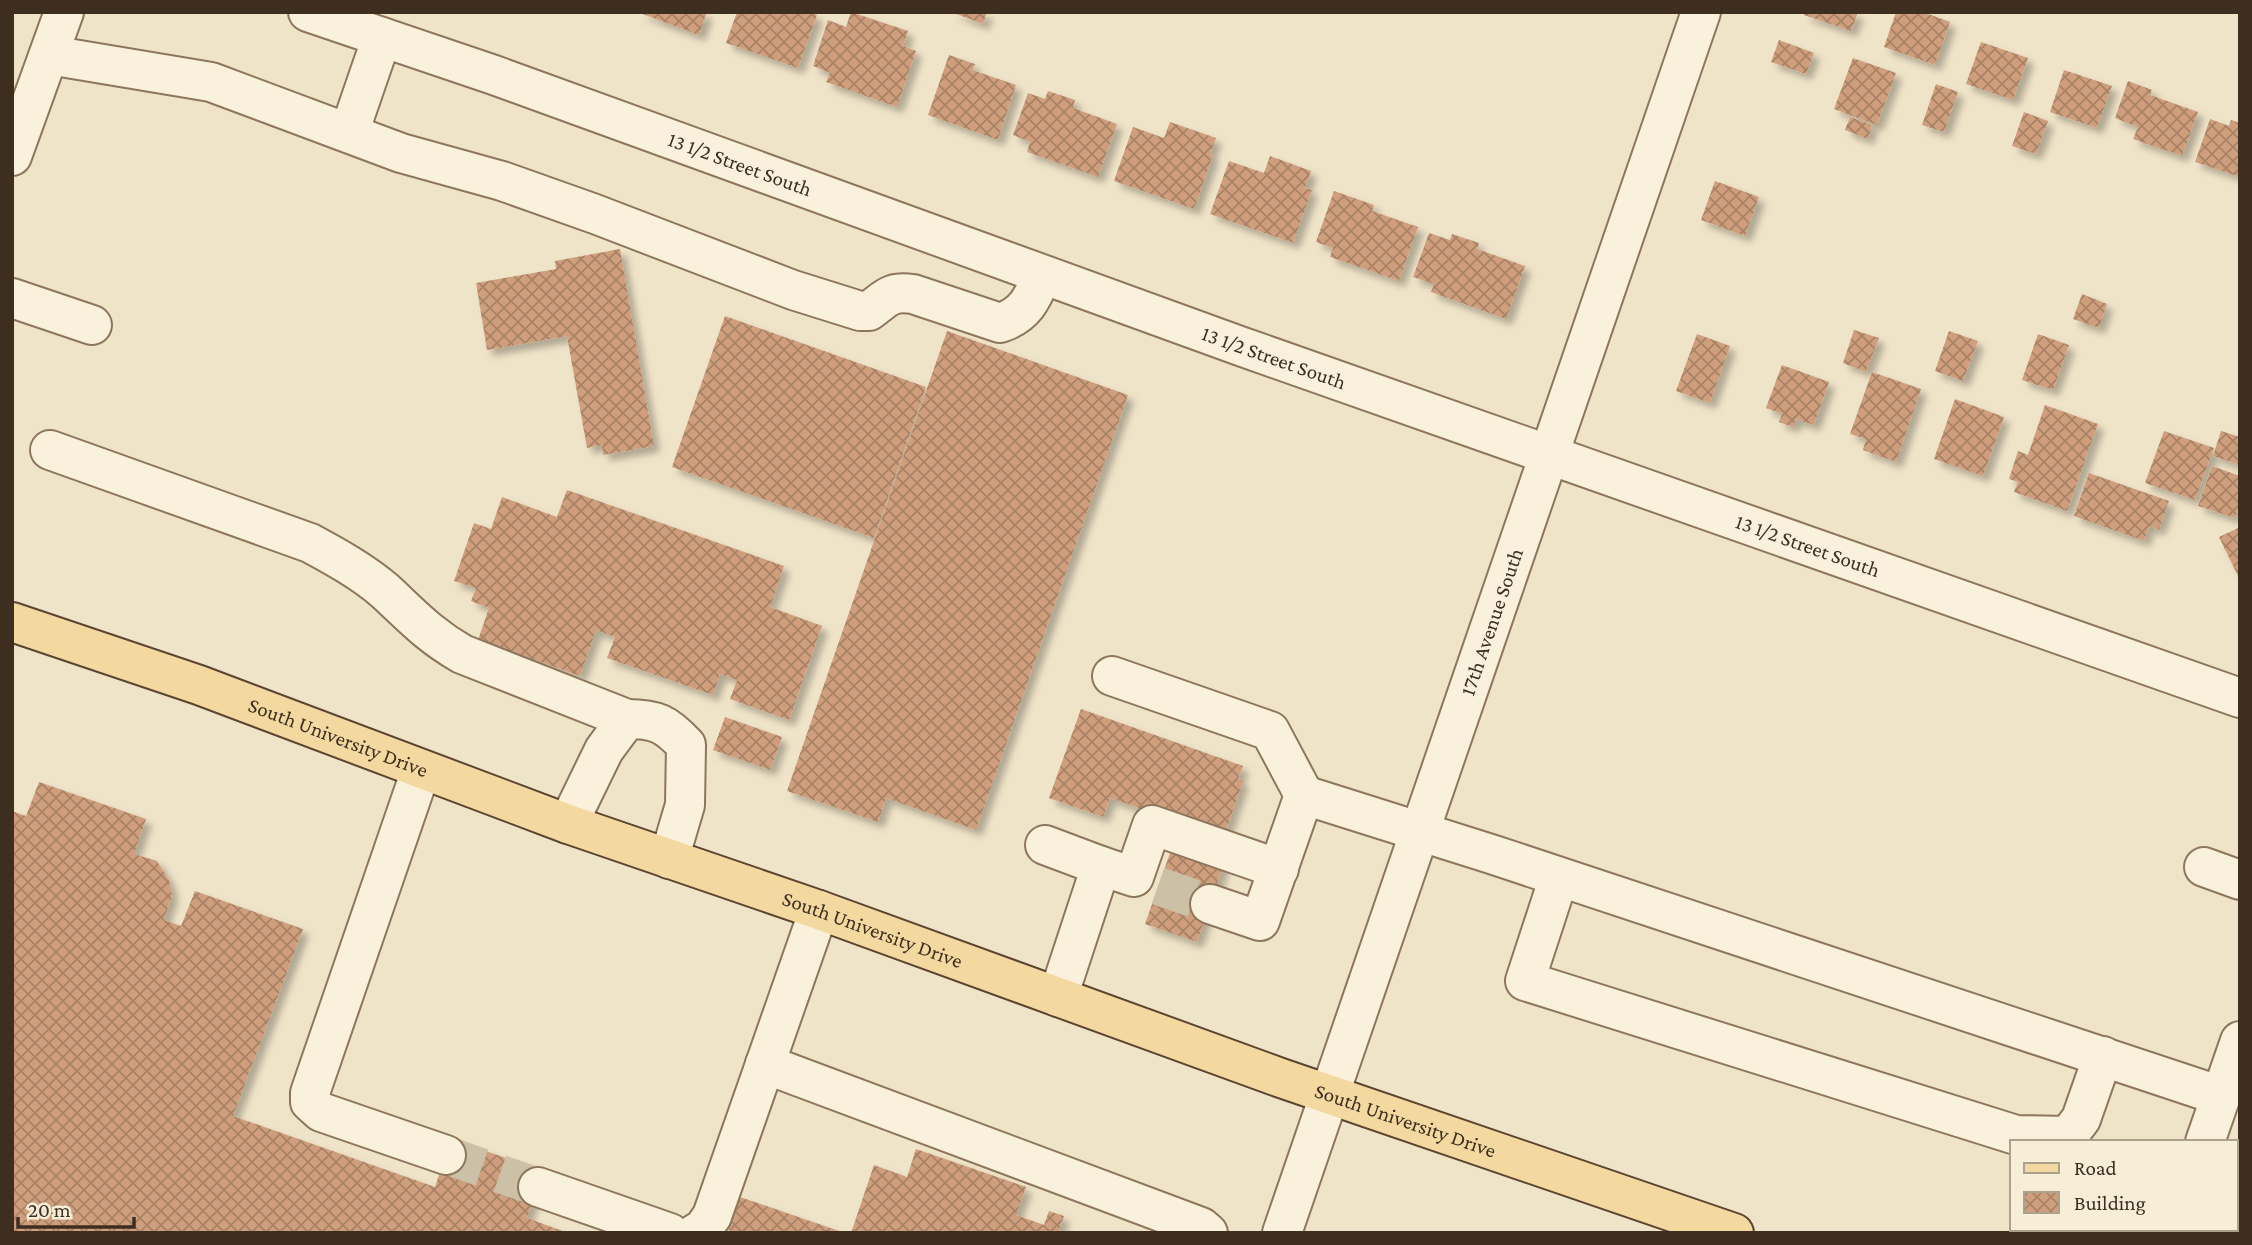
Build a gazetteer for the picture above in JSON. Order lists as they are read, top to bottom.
{
  "streets": {
    "main road": ["South University Drive"],
    "street": ["13 1/2 Street South", "17th Avenue South"]
  },
  "crossings": [
    ["13 1/2 Street South", "17th Avenue South"],
    ["17th Avenue South", "South University Drive"]
  ],
  "legend": ["Road", "Building"],
  "scale_bar": "20 m"
}
